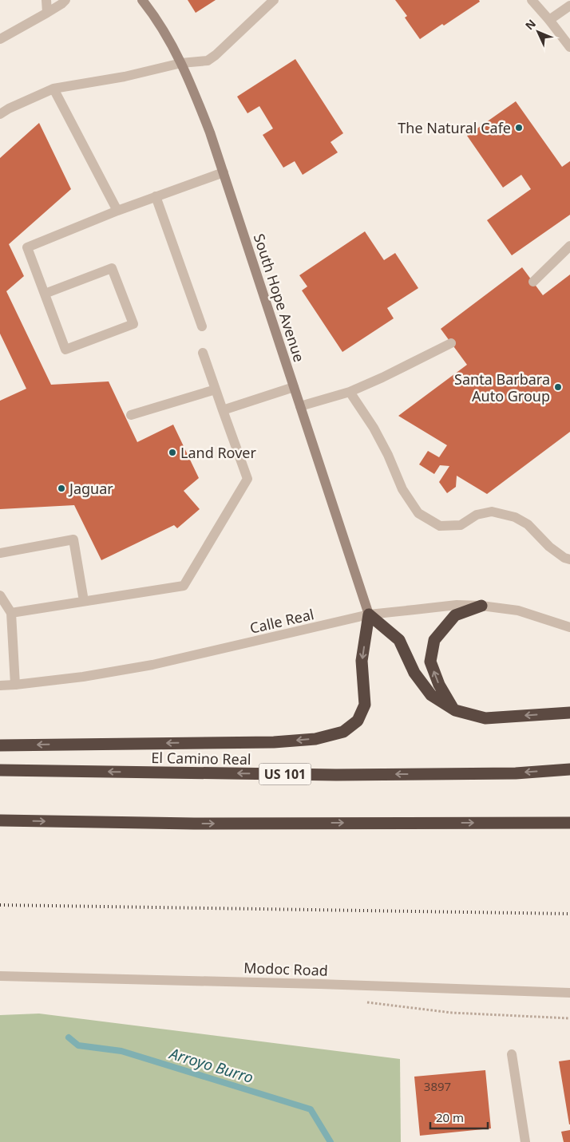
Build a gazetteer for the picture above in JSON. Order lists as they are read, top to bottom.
{
  "streets": {
    "highway": ["El Camino Real", "US 101"],
    "main road": ["South Hope Avenue"],
    "street": ["Calle Real", "Modoc Road"]
  },
  "crossings": [
    ["South Hope Avenue", "Calle Real"]
  ],
  "water": ["Arroyo Burro"],
  "places": [
    "The Natural Cafe",
    "Santa Barbara Auto Group",
    "Land Rover",
    "Jaguar"
  ],
  "house_numbers": ["3897"],
  "scale_bar": "20 m",
  "north": "top left"
}
